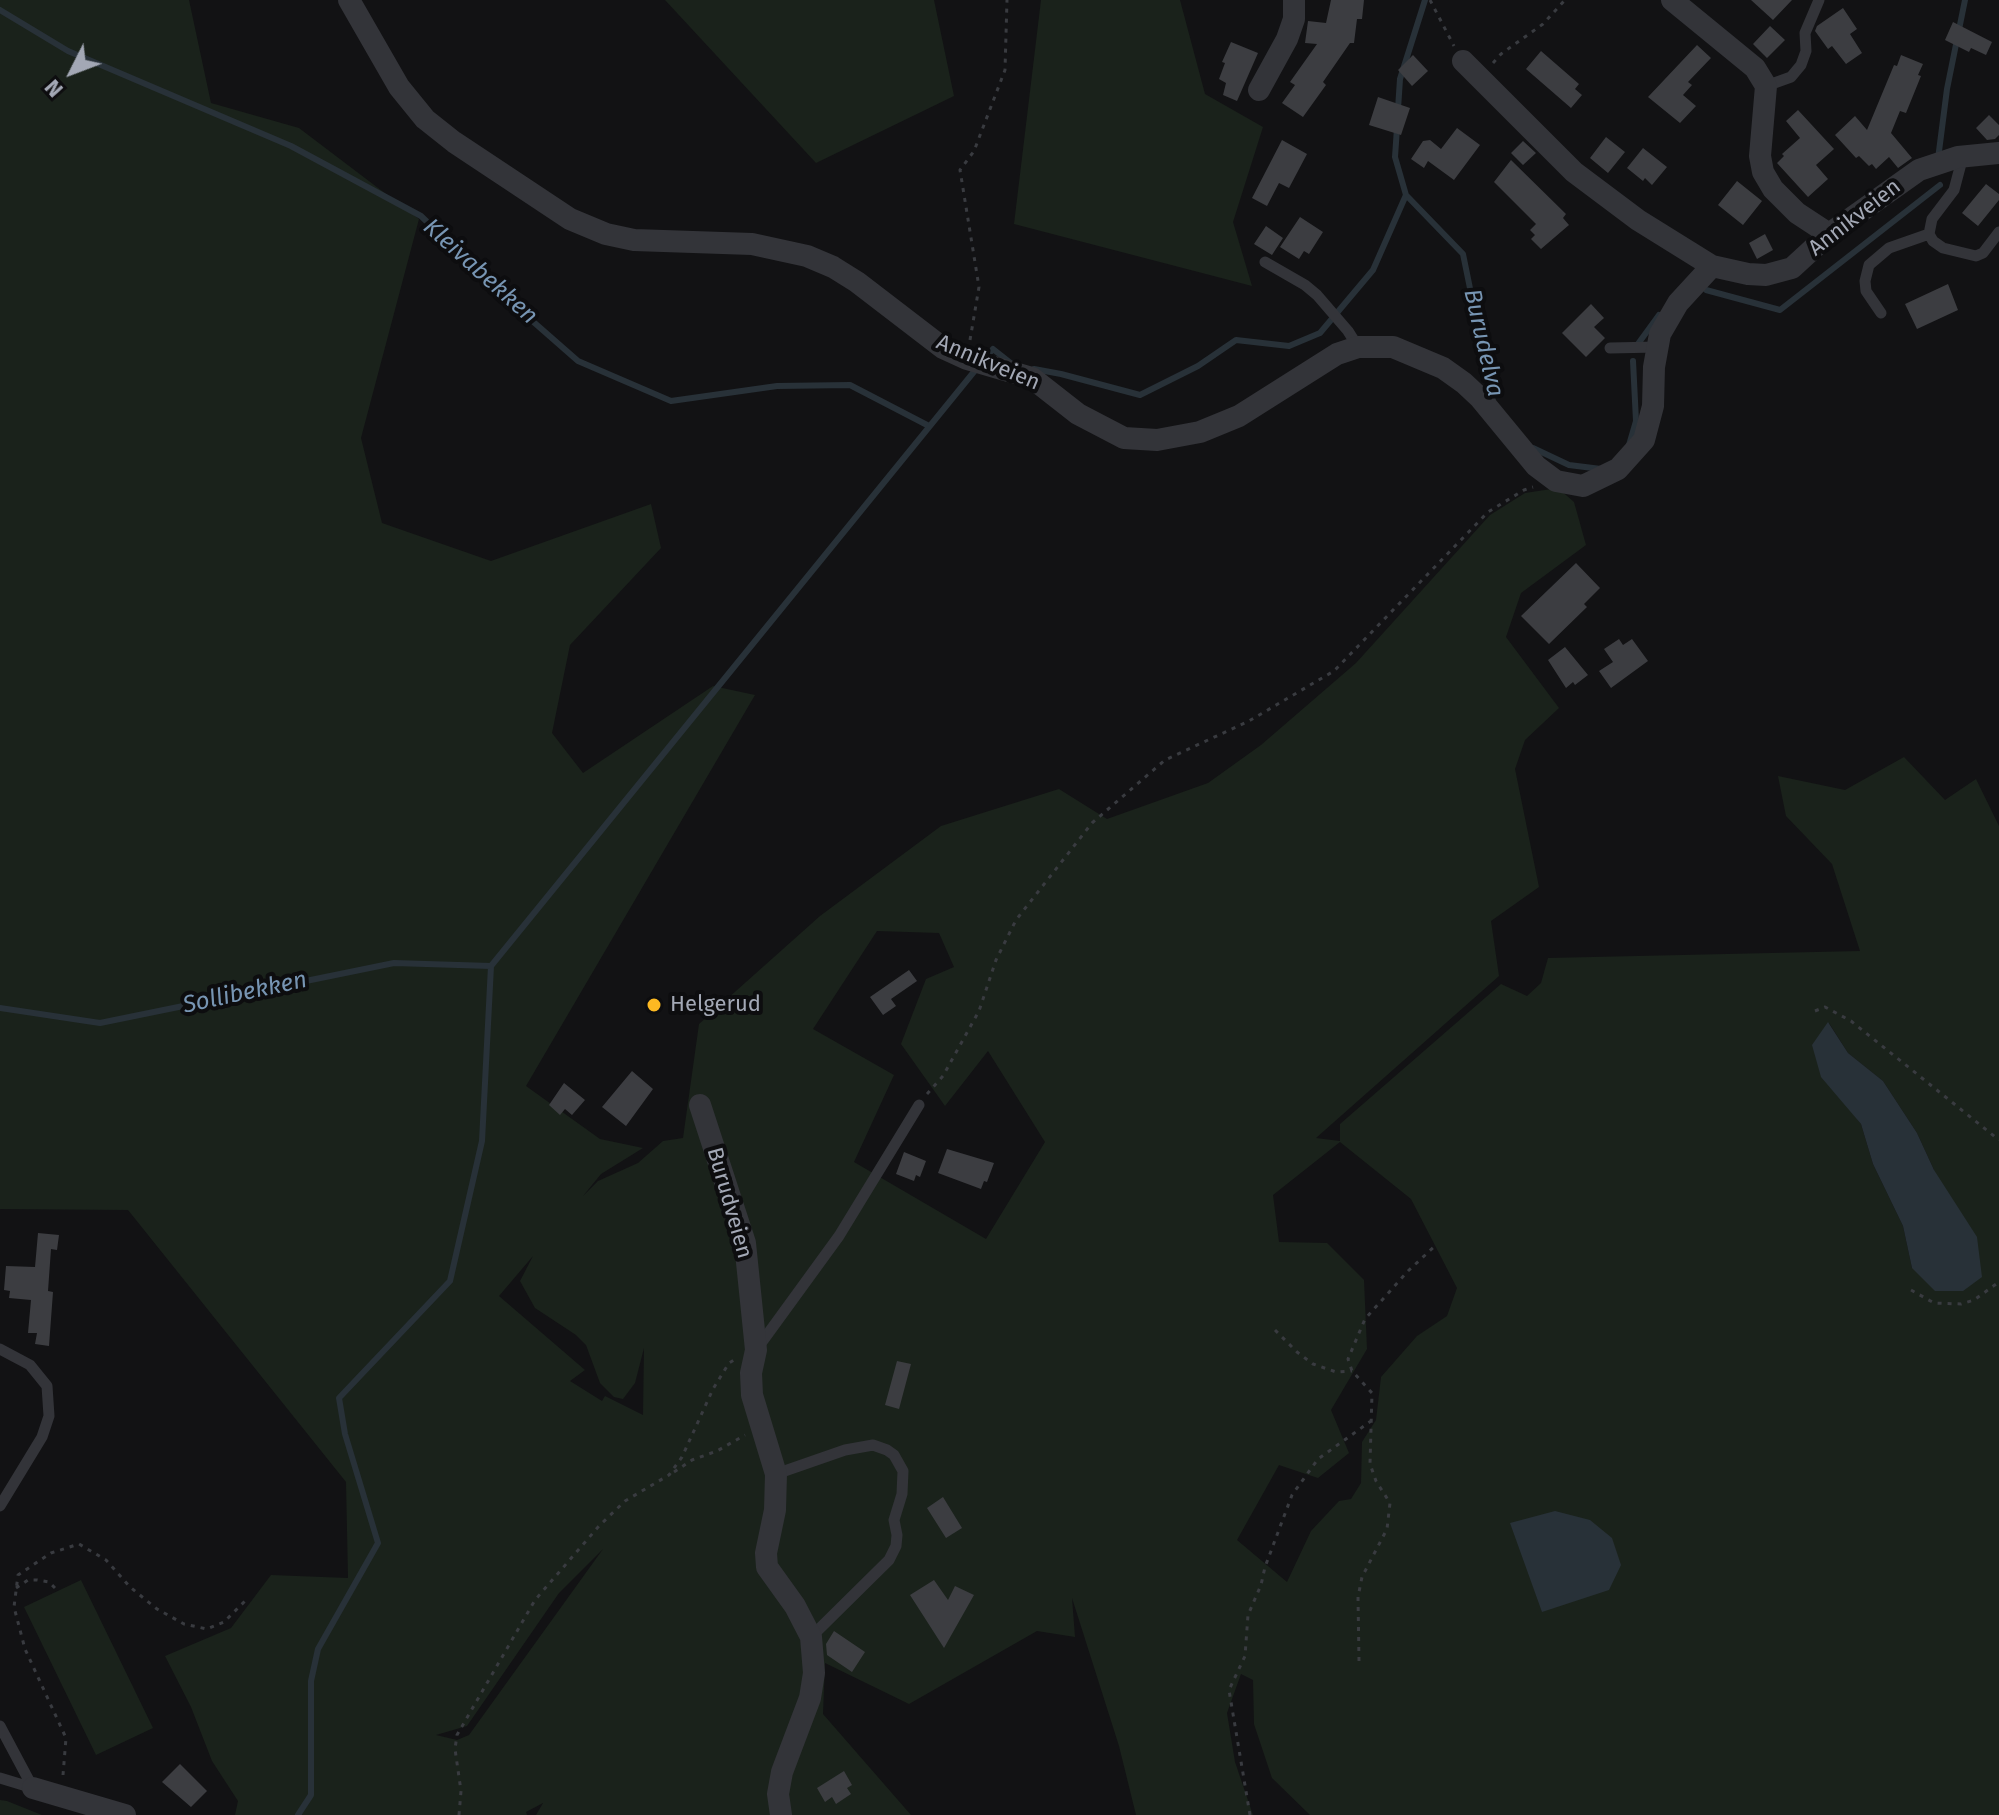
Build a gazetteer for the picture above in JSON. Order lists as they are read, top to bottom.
{
  "streets": {
    "street": ["Annikveien", "Burudveien"]
  },
  "water": ["Kleivabekken", "Burudelva", "Sollibekken"],
  "places": ["Helgerud"],
  "north": "bottom left"
}
